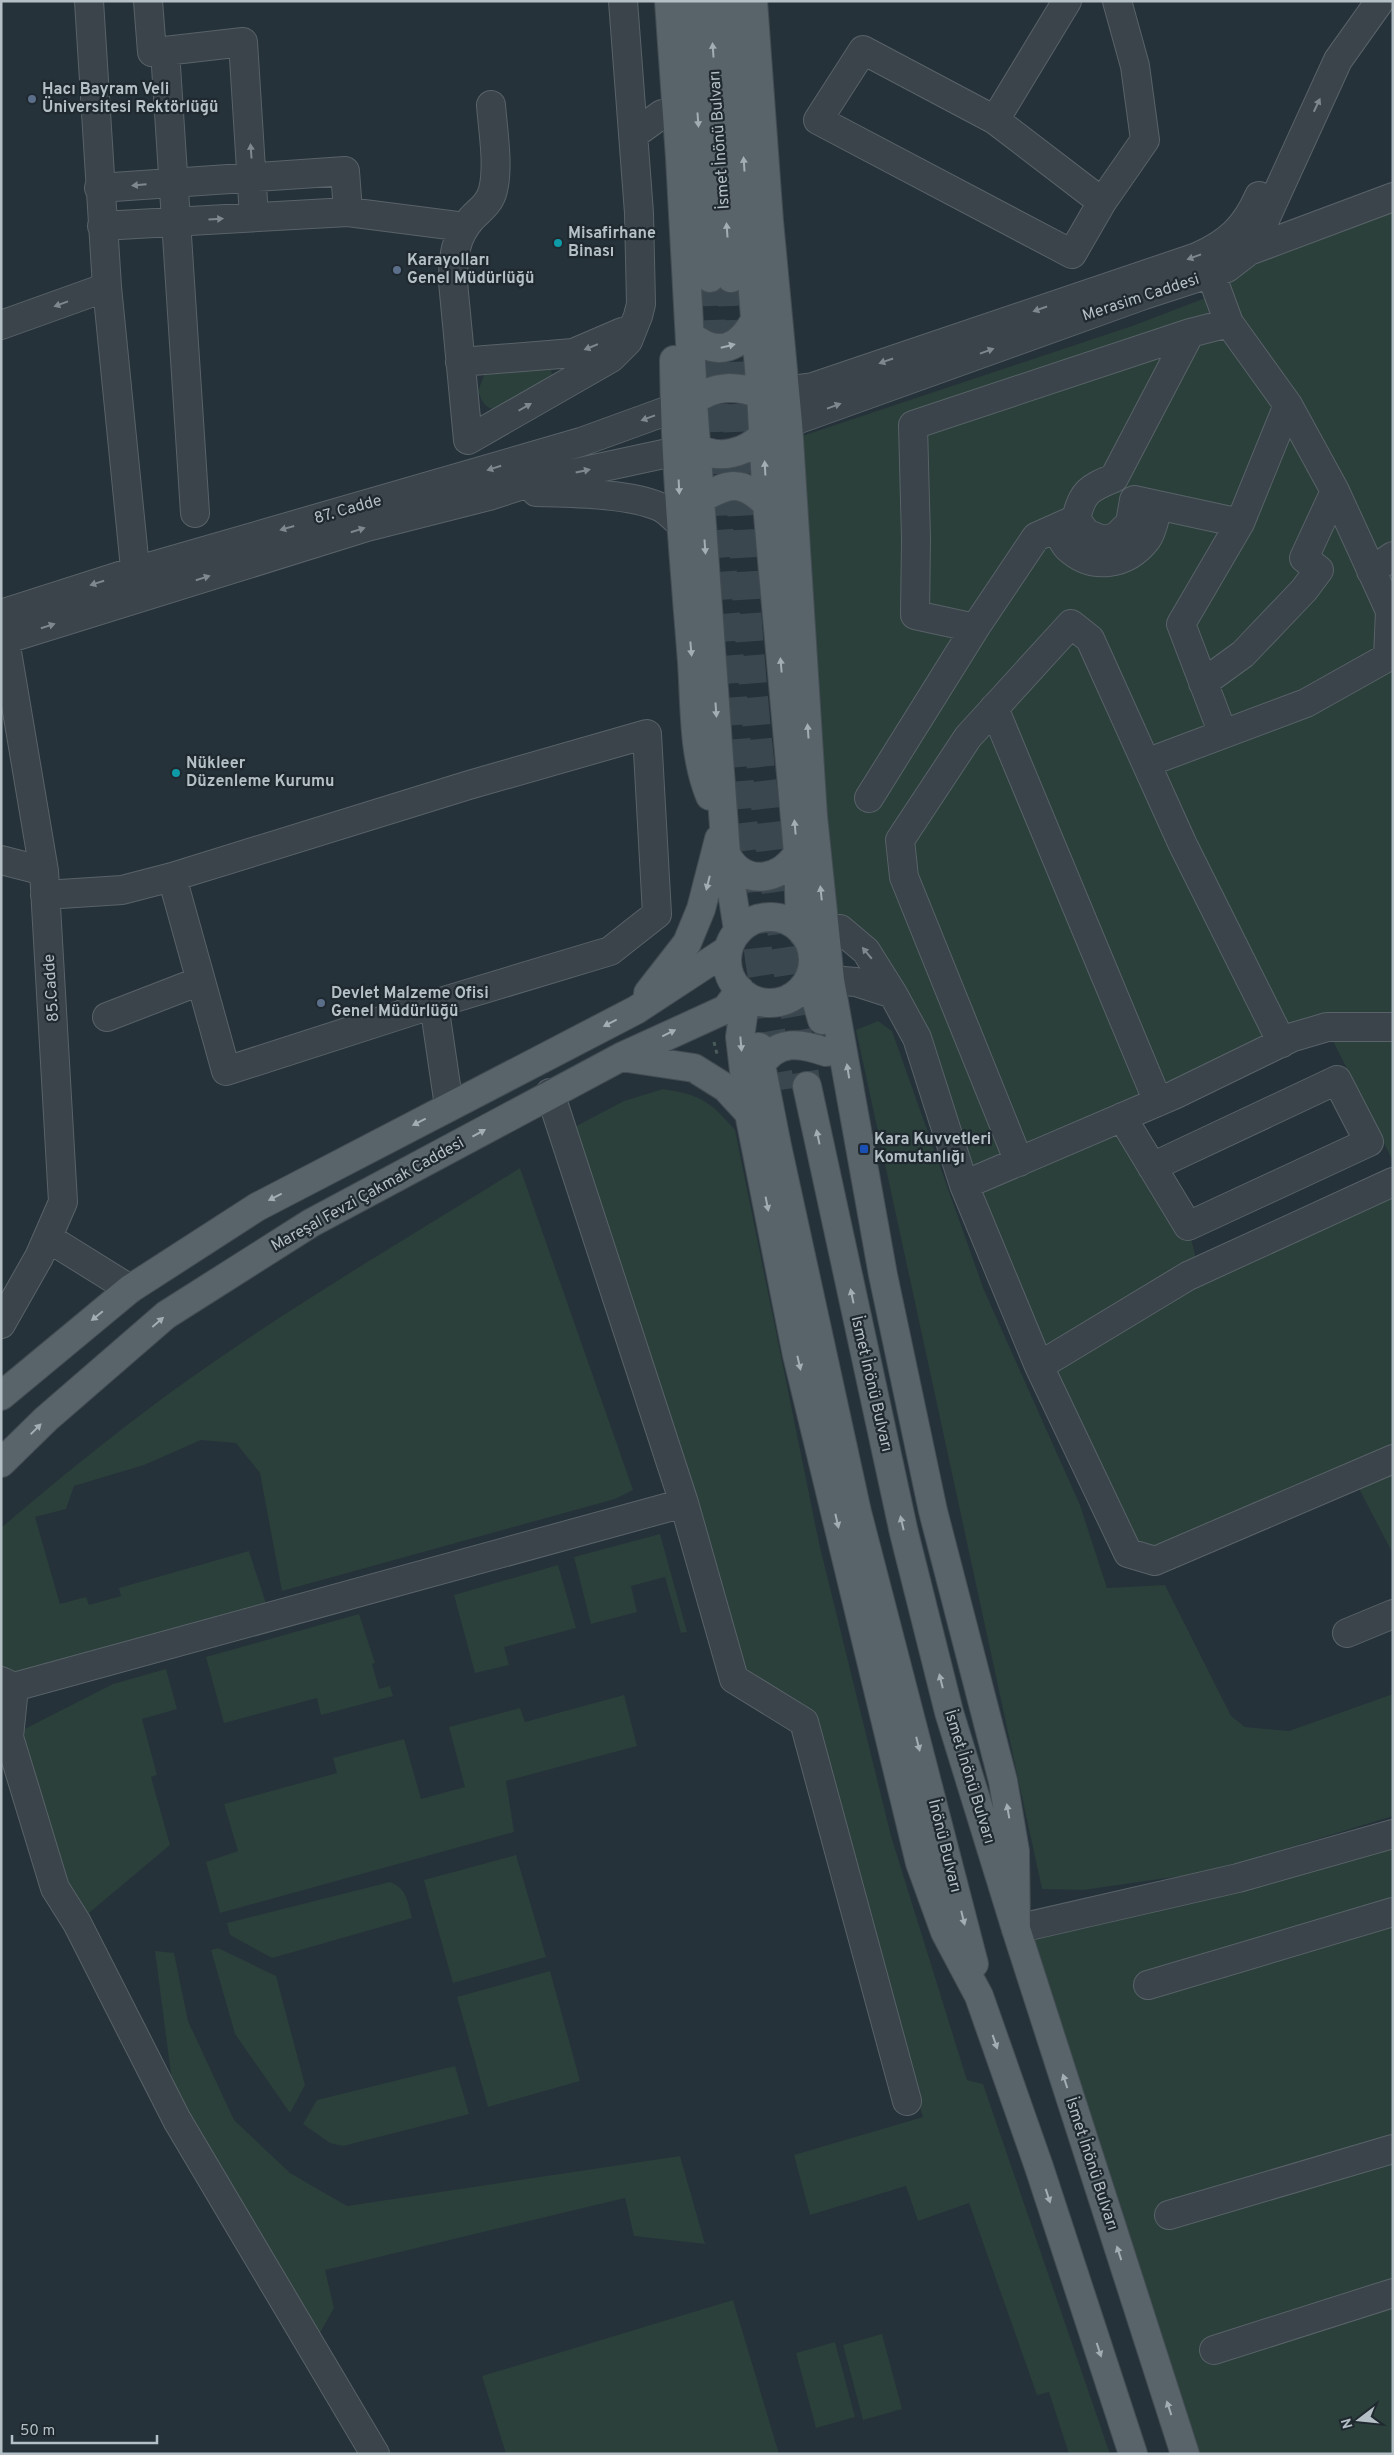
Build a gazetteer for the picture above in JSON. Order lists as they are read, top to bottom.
{
  "streets": {
    "main road": ["İsmet İnönü Bulvarı", "Mareşal Fevzi Çakmak Caddesi", "İnönü Bulvarı"],
    "street": ["Merasim Caddesi", "87. Cadde", "85.Cadde"]
  },
  "crossings": [
    ["İsmet İnönü Bulvarı", "İnönü Bulvarı"],
    ["87. Cadde", "85.Cadde"]
  ],
  "places": {
    "other": [
      "Hacı Bayram Veli Üniversitesi Rektörlüğü",
      "Misafirhane Binası",
      "Karayolları Genel Müdürlüğü",
      "Nükleer Düzenleme Kurumu",
      "Devlet Malzeme Ofisi Genel Müdürlüğü"
    ],
    "transit": ["Kara Kuvvetleri Komutanlığı"]
  },
  "scale_bar": "50 m",
  "north": "left"
}
